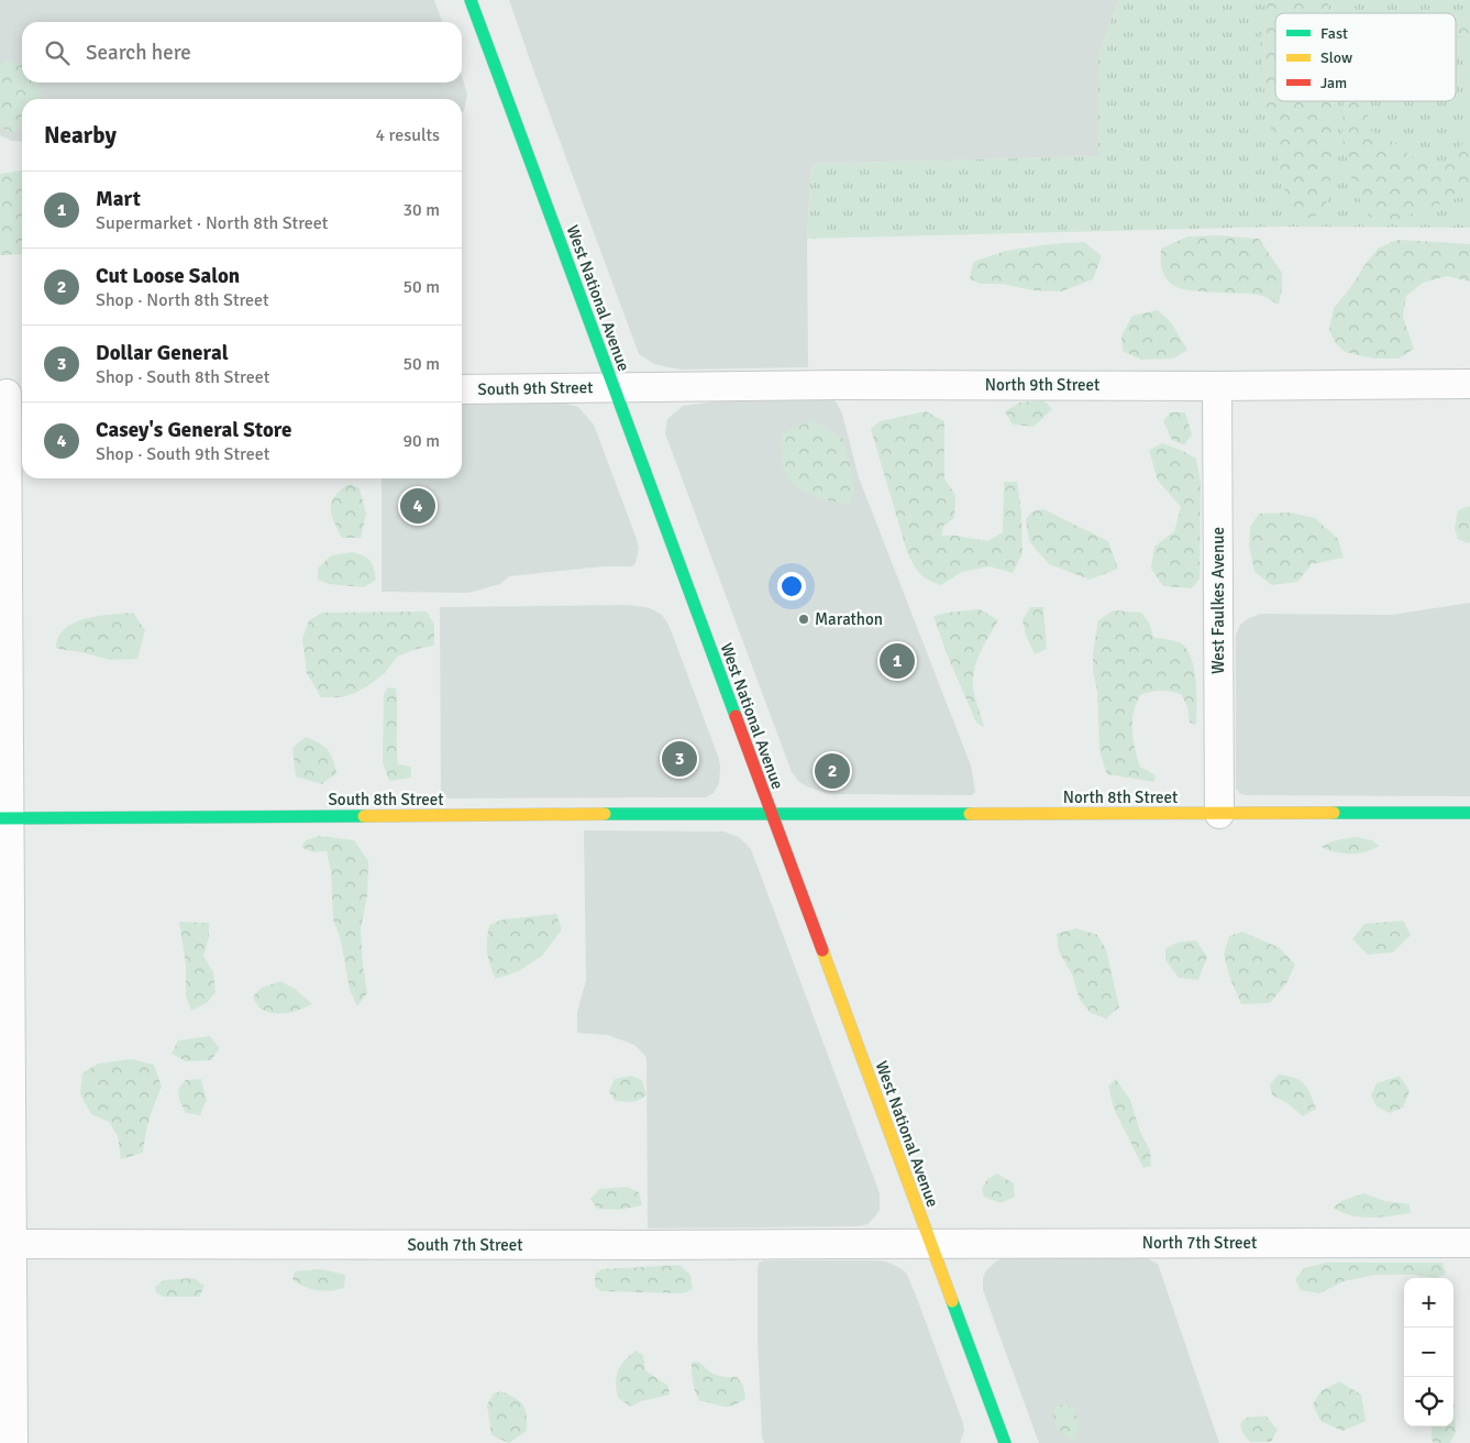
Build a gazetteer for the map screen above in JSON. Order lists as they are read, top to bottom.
{
  "streets": {
    "main road": ["West National Avenue", "North 8th Street", "South 8th Street"],
    "street": [
      "North 9th Street",
      "South 9th Street",
      "West Faulkes Avenue",
      "North 7th Street",
      "South 7th Street"
    ]
  },
  "crossings": [
    ["West National Avenue", "North 9th Street"],
    ["West National Avenue", "South 9th Street"],
    ["West National Avenue", "North 8th Street"],
    ["West National Avenue", "South 8th Street"],
    ["West National Avenue", "North 7th Street"],
    ["West National Avenue", "South 7th Street"],
    ["North 9th Street", "South 9th Street"],
    ["North 9th Street", "West Faulkes Avenue"],
    ["West Faulkes Avenue", "North 8th Street"],
    ["North 8th Street", "South 8th Street"],
    ["North 7th Street", "South 7th Street"]
  ],
  "places": ["Marathon"],
  "legend": ["Fast", "Slow", "Jam"],
  "page": {
    "search": "Search here",
    "heading": ["Nearby", "4 results"],
    "list": [
      {
        "mark": "1",
        "name": "Mart",
        "note": "Supermarket · North 8th Street",
        "value": "30 m"
      },
      {
        "mark": "2",
        "name": "Cut Loose Salon",
        "note": "Shop · North 8th Street",
        "value": "50 m"
      },
      {
        "mark": "3",
        "name": "Dollar General",
        "note": "Shop · South 8th Street",
        "value": "50 m"
      },
      {
        "mark": "4",
        "name": "Casey's General Store",
        "note": "Shop · South 9th Street",
        "value": "90 m"
      }
    ],
    "pins": [
      "4",
      "1",
      "3",
      "2"
    ],
    "map_buttons": ["+", "−"]
  }
}
